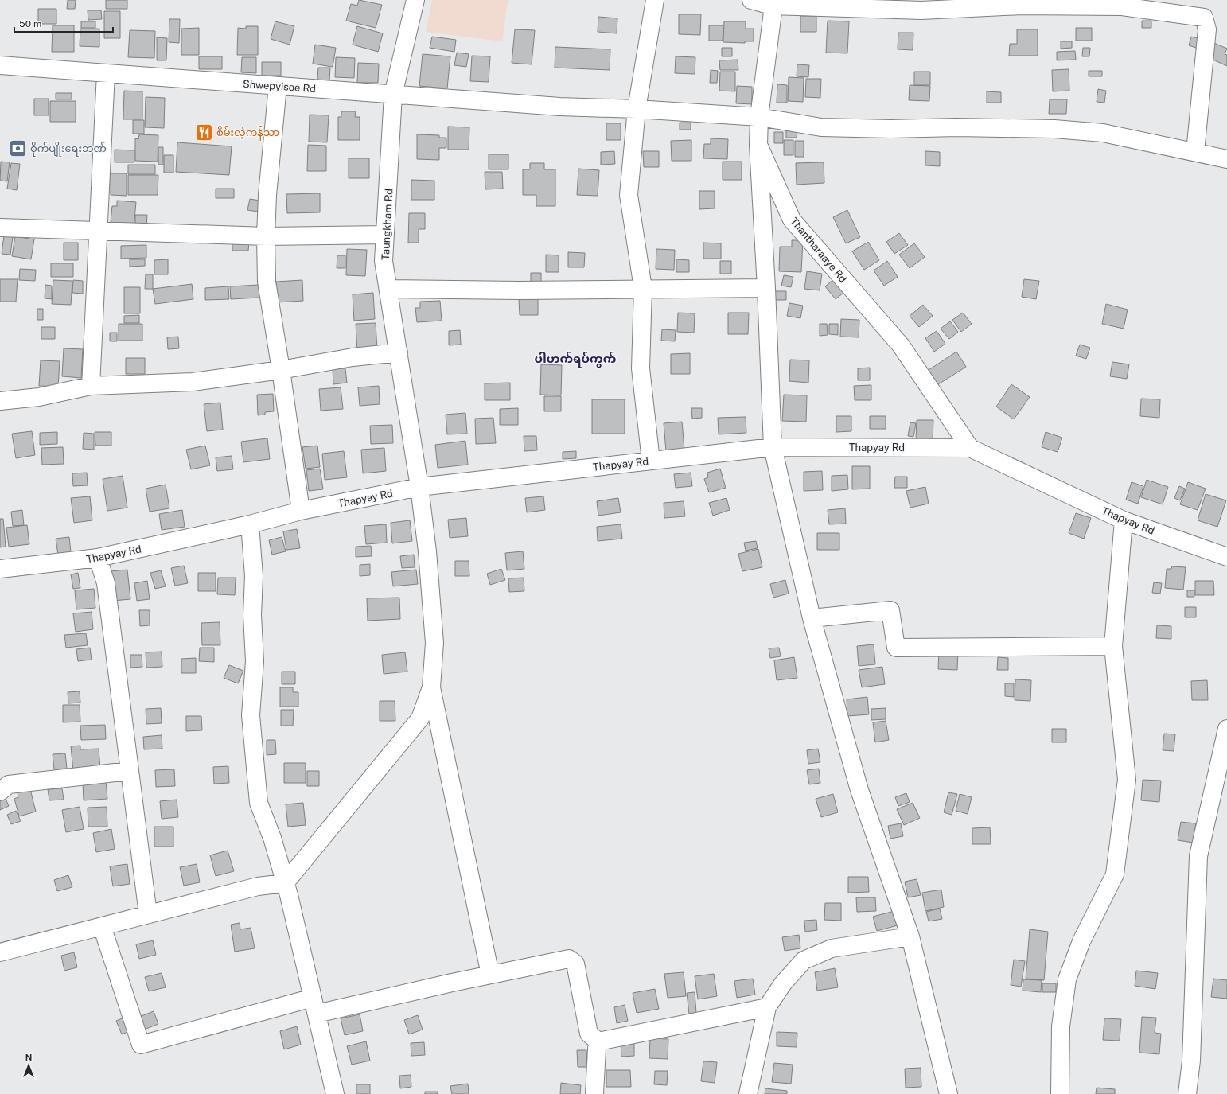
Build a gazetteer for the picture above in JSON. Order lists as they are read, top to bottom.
{
  "streets": {
    "street": [
      "Shwepyisoe Rd",
      "Taungkham Rd",
      "Thantharaaye Rd",
      "Thapyay Rd"
    ]
  },
  "crossings": [
    ["Shwepyisoe Rd", "Taungkham Rd"],
    ["Shwepyisoe Rd", "Thantharaaye Rd"],
    ["Taungkham Rd", "Thapyay Rd"],
    ["Thantharaaye Rd", "Thapyay Rd"]
  ],
  "districts": ["ပါဟက်ရပ်ကွက်"],
  "places": {
    "restaurant": ["စိမ်းလဲ့ကန်သာ"],
    "bank": ["စိုက်ပျိုးရေးဘဏ်"]
  },
  "scale_bar": "50 m",
  "north": "top"
}
